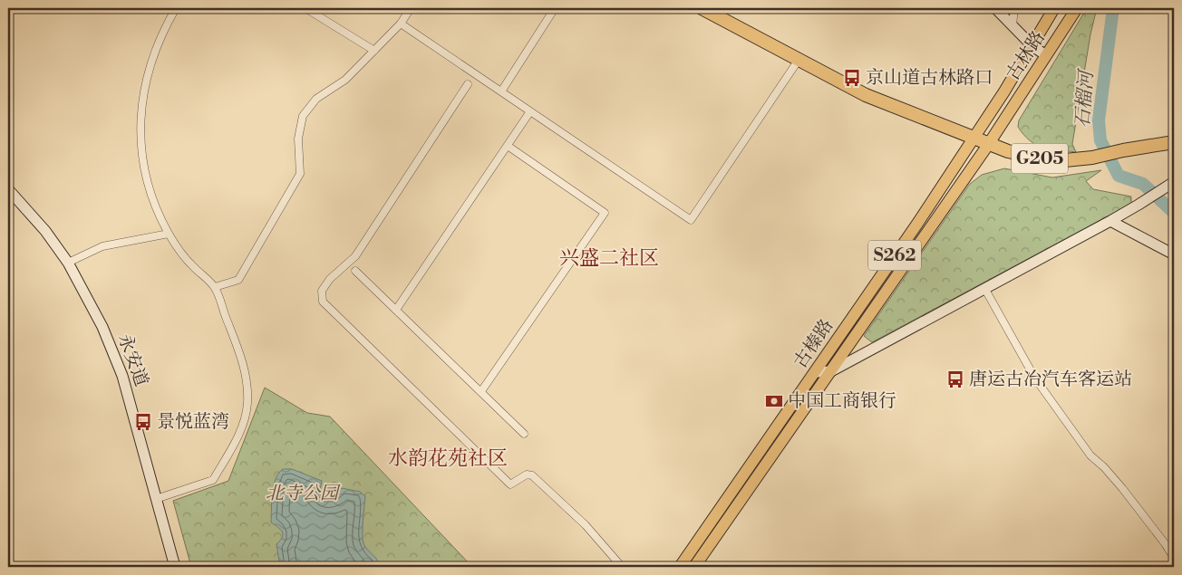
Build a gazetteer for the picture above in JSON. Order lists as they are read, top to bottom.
{
  "streets": {
    "highway": ["G205"],
    "main road": ["古林路", "S262", "古榛路"],
    "street": ["永安道"]
  },
  "crossings": [
    ["古林路", "G205"],
    ["古林路", "古榛路"],
    ["G205", "古榛路"]
  ],
  "districts": ["兴盛二社区", "水韵花苑社区"],
  "water": ["石榴河"],
  "parks": ["北寺公园"],
  "places": {
    "bus stop": ["京山道古林路口", "唐运古冶汽车客运站", "景悦蓝湾"],
    "bank": ["中国工商银行"]
  }
}
